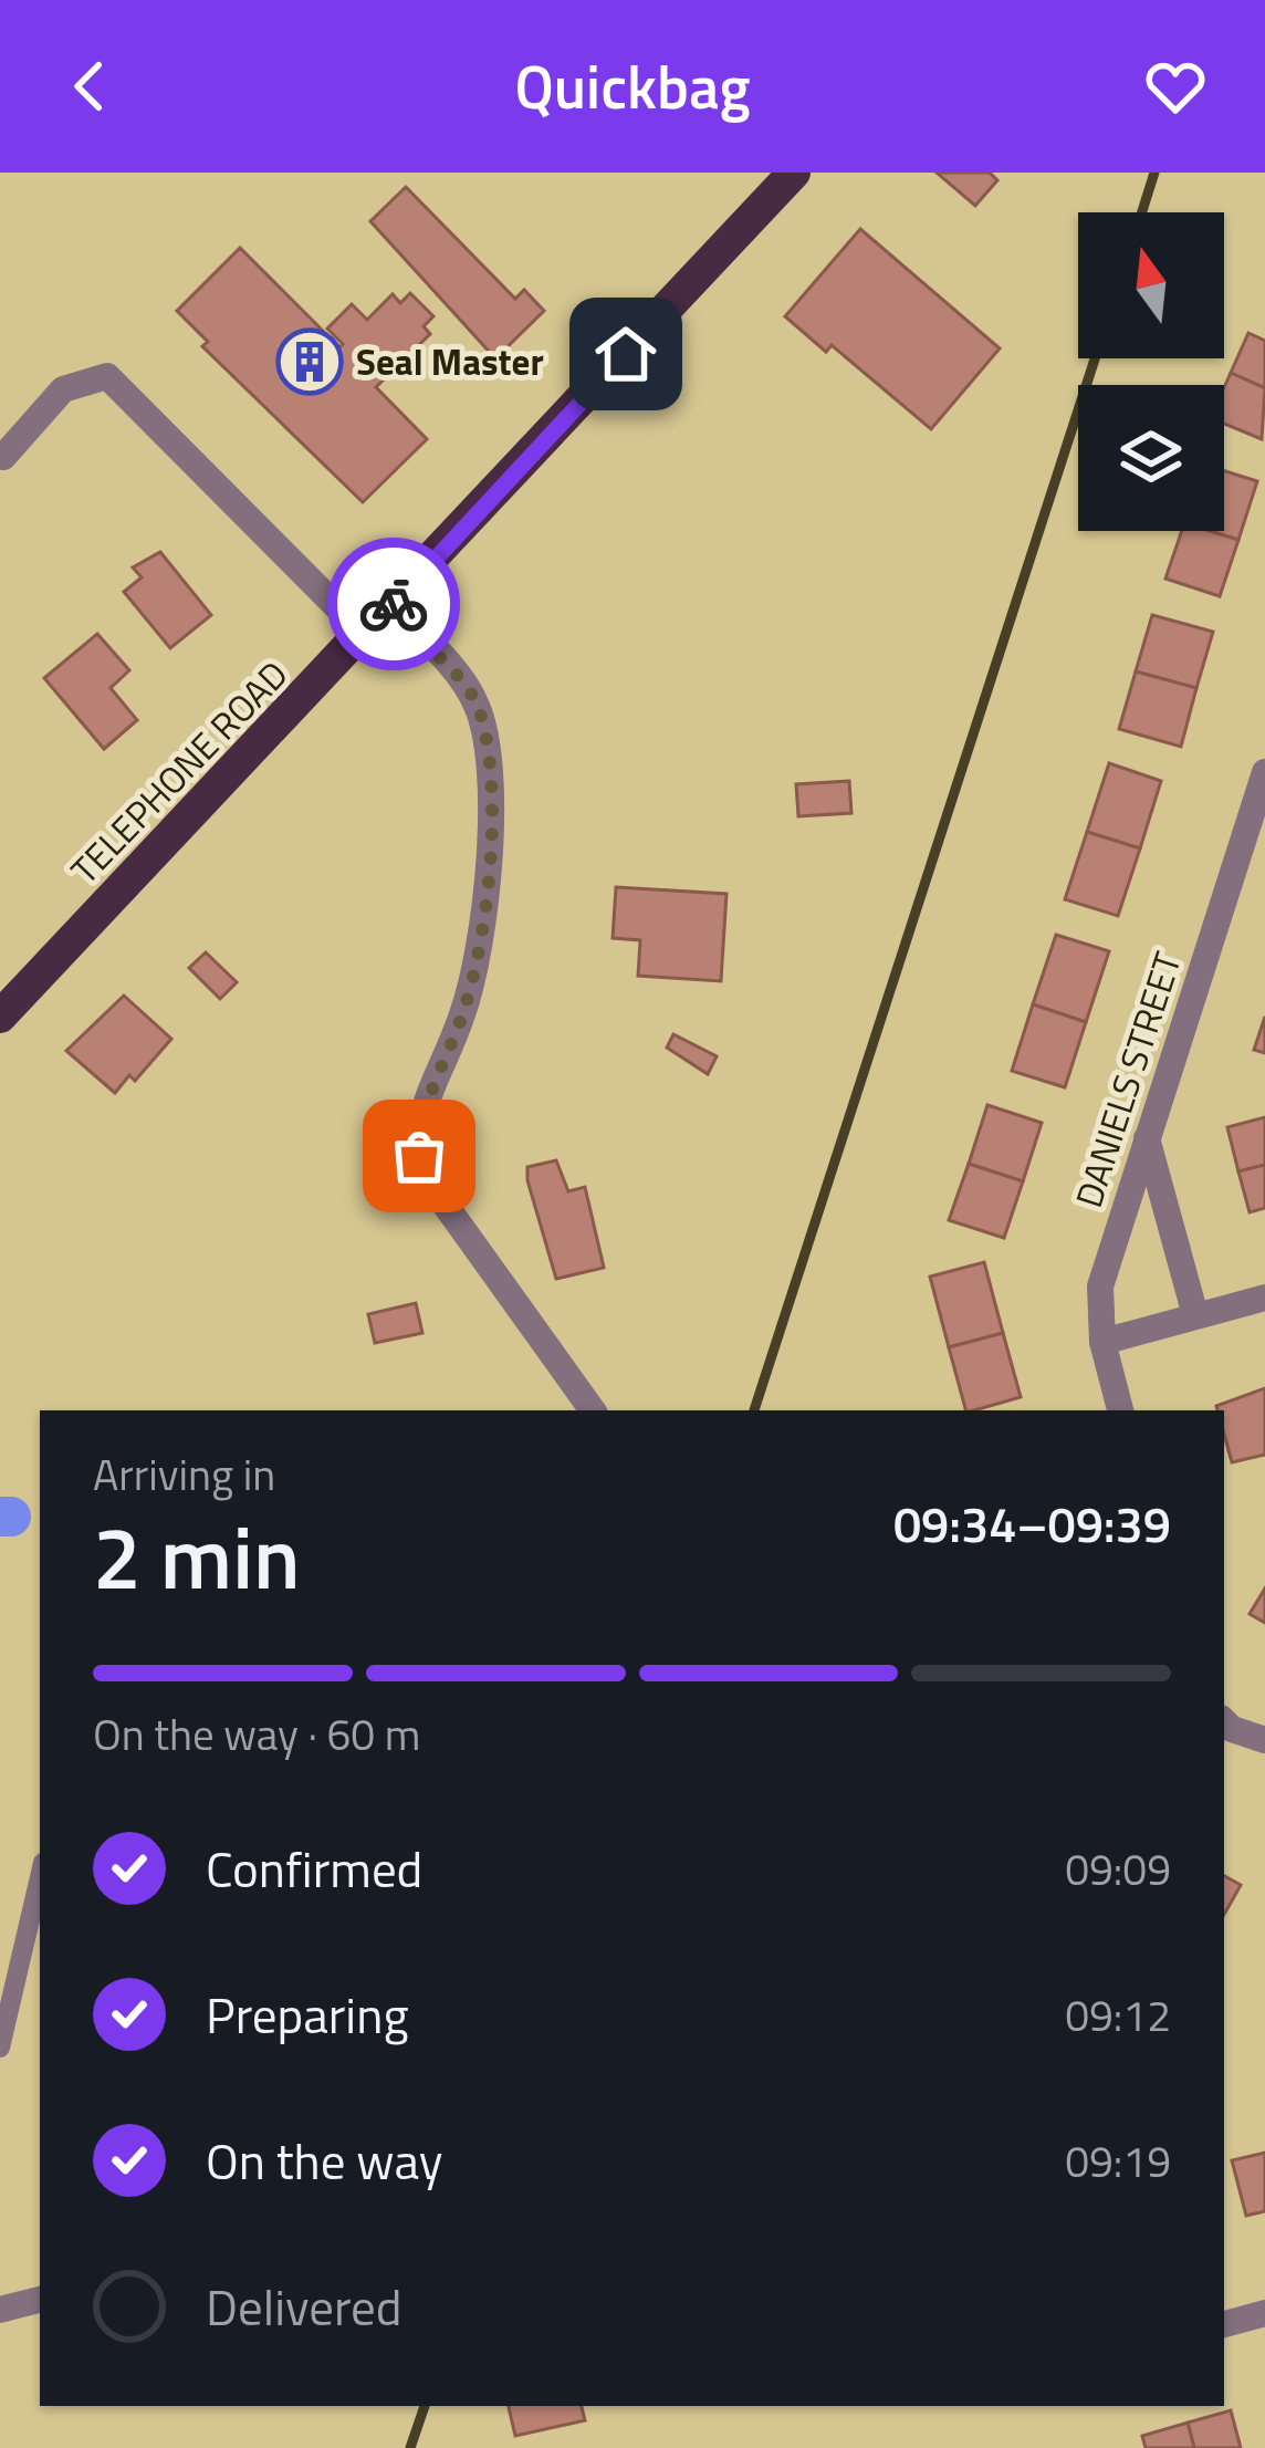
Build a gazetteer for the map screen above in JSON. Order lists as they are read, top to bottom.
{
  "streets": {
    "main road": ["TELEPHONE ROAD"],
    "street": ["DANIELS STREET"]
  },
  "places": {
    "building": ["Seal Master"]
  },
  "north": "top",
  "page": {
    "header": "Quickbag",
    "heading": ["2 min", "Arriving in", "09:34–09:39"],
    "bar": "On the way · 60 m",
    "list": [
      ["Confirmed", "09:09"],
      ["Preparing", "09:12"],
      ["On the way", "09:19"],
      "Delivered"
    ]
  }
}
